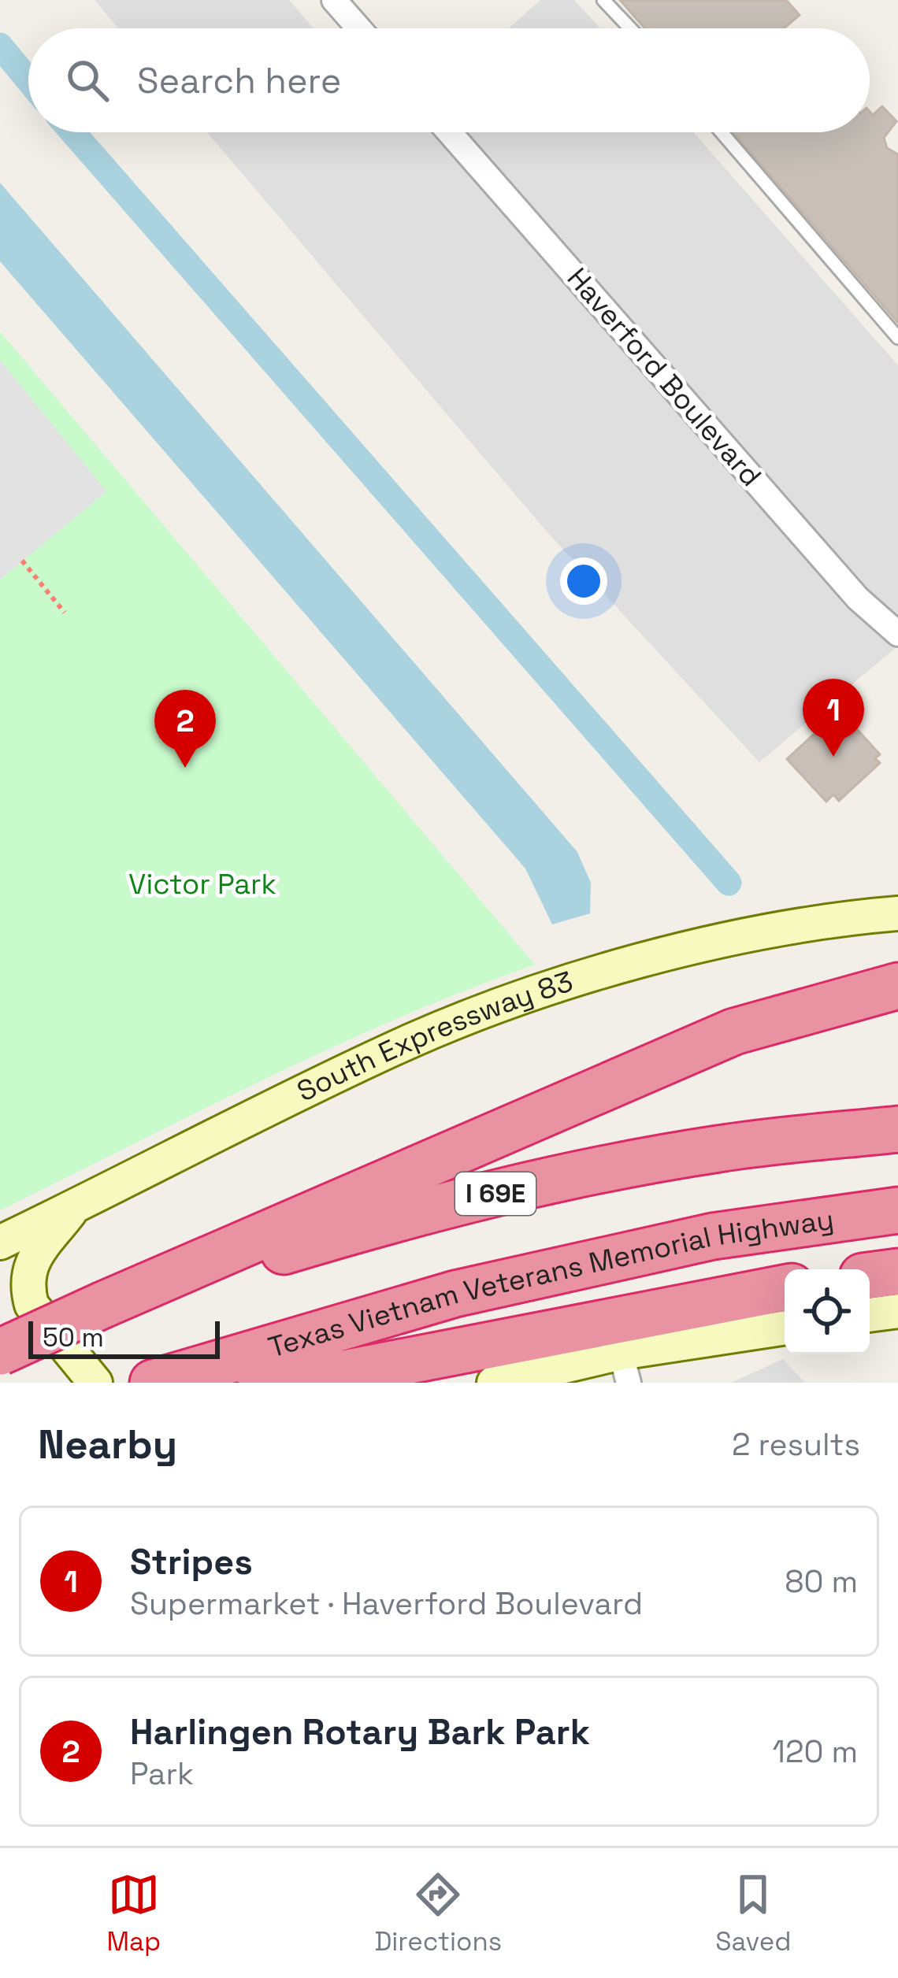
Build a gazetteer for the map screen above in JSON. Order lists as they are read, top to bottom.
{
  "streets": {
    "highway": ["I 69E", "Texas Vietnam Veterans Memorial Highway"],
    "main road": ["South Expressway 83"],
    "street": ["Haverford Boulevard"]
  },
  "parks": ["Victor Park"],
  "scale_bar": "50 m",
  "page": {
    "search": "Search here",
    "pins": ["1", "2"],
    "scale": "50 m",
    "heading": ["Nearby", "2 results"],
    "list": [
      {
        "mark": "1",
        "name": "Stripes",
        "note": "Supermarket · Haverford Boulevard",
        "value": "80 m"
      },
      {
        "mark": "2",
        "name": "Harlingen Rotary Bark Park",
        "note": "Park",
        "value": "120 m"
      }
    ],
    "nav": ["Map", "Directions", "Saved"]
  }
}
